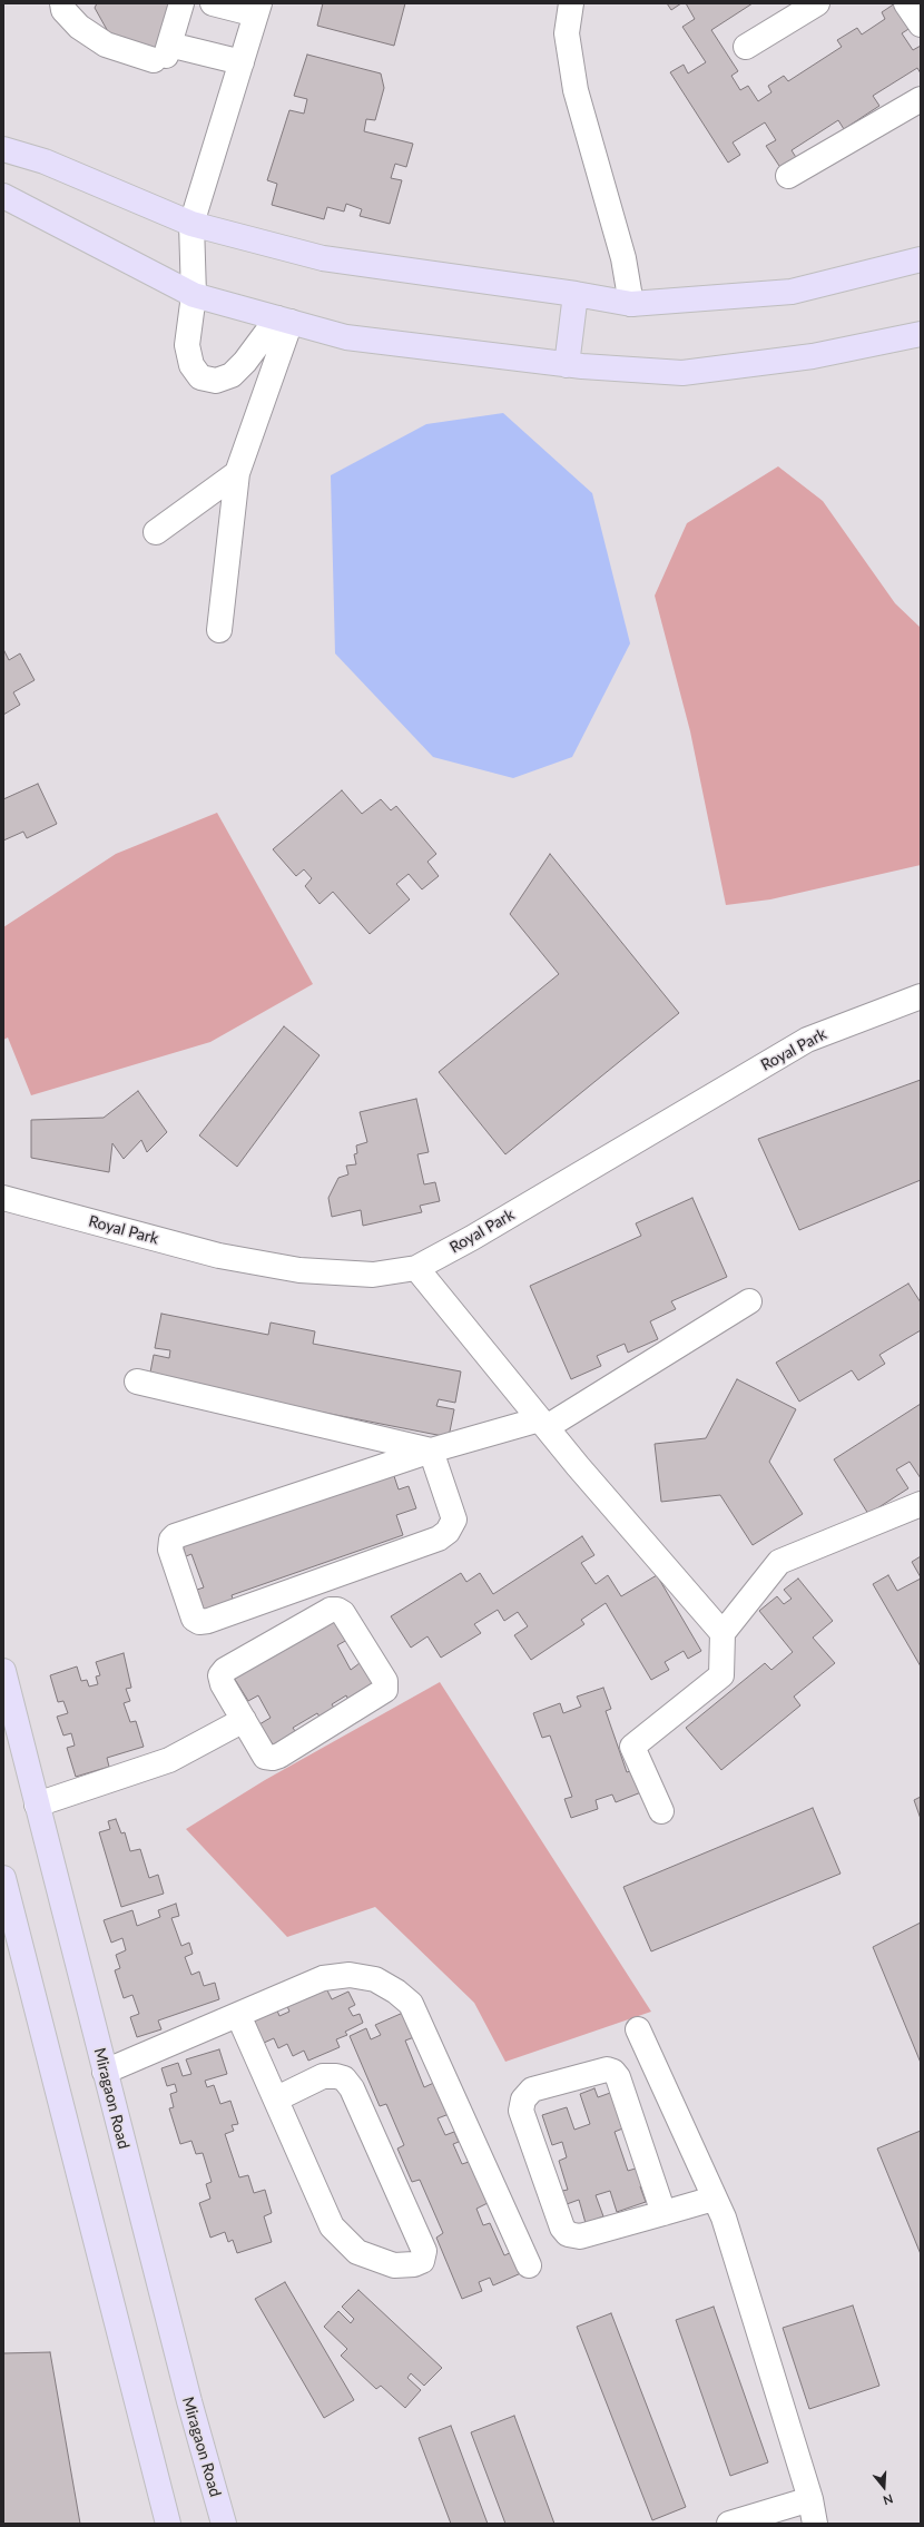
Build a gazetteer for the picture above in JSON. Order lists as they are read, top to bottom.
{
  "streets": {
    "main road": ["Miragaon Road"],
    "street": ["Royal Park"]
  },
  "north": "bottom"
}
